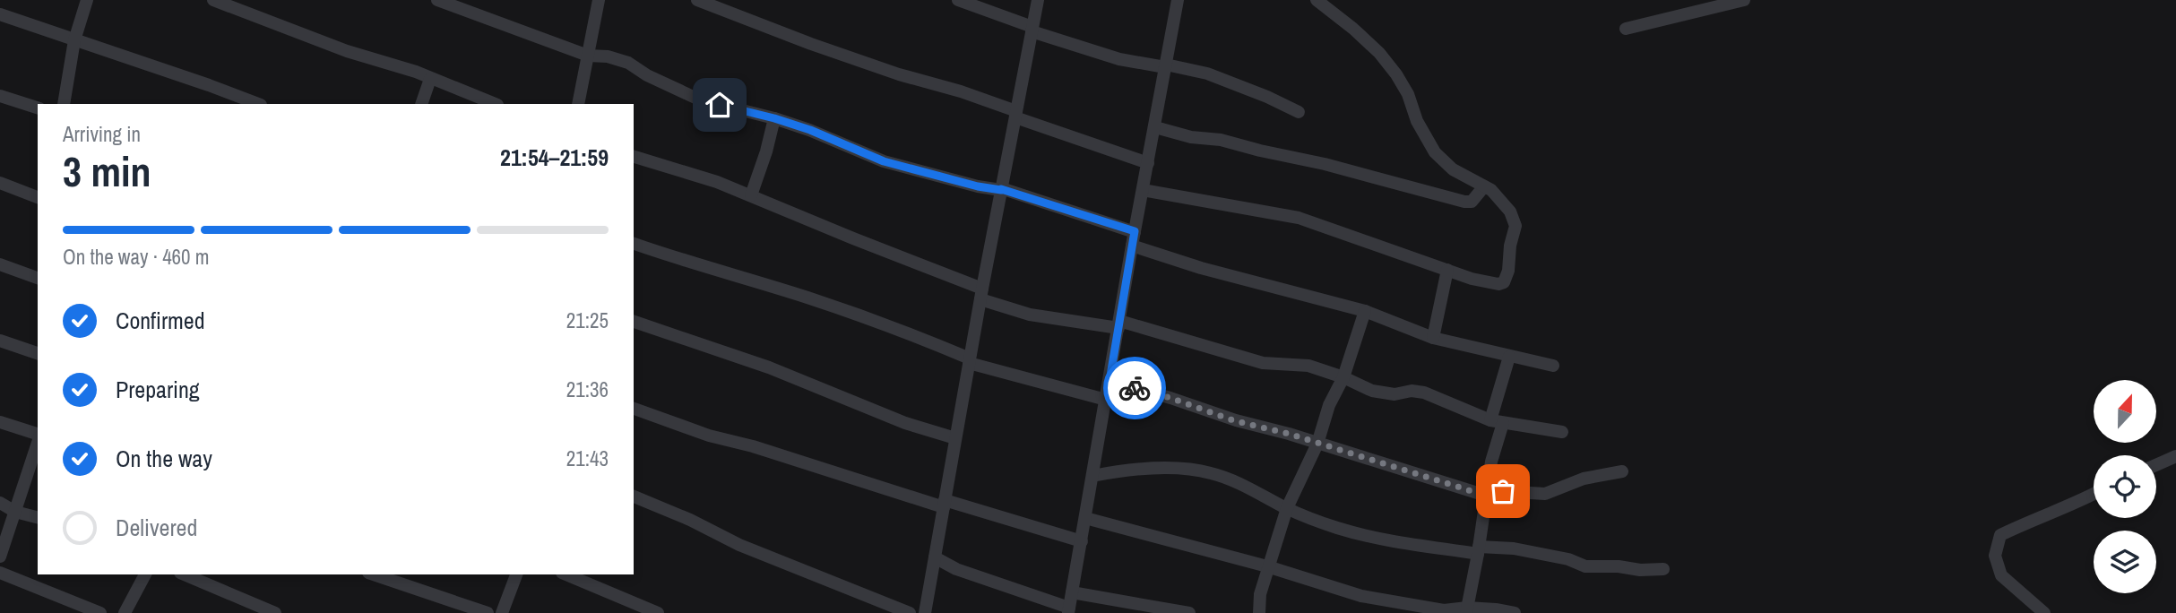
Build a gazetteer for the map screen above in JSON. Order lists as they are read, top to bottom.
{
  "north": "top",
  "page": {
    "heading": ["3 min", "Arriving in", "21:54–21:59"],
    "bar": "On the way · 460 m",
    "list": [
      ["Confirmed", "21:25"],
      ["Preparing", "21:36"],
      ["On the way", "21:43"],
      "Delivered"
    ]
  }
}
